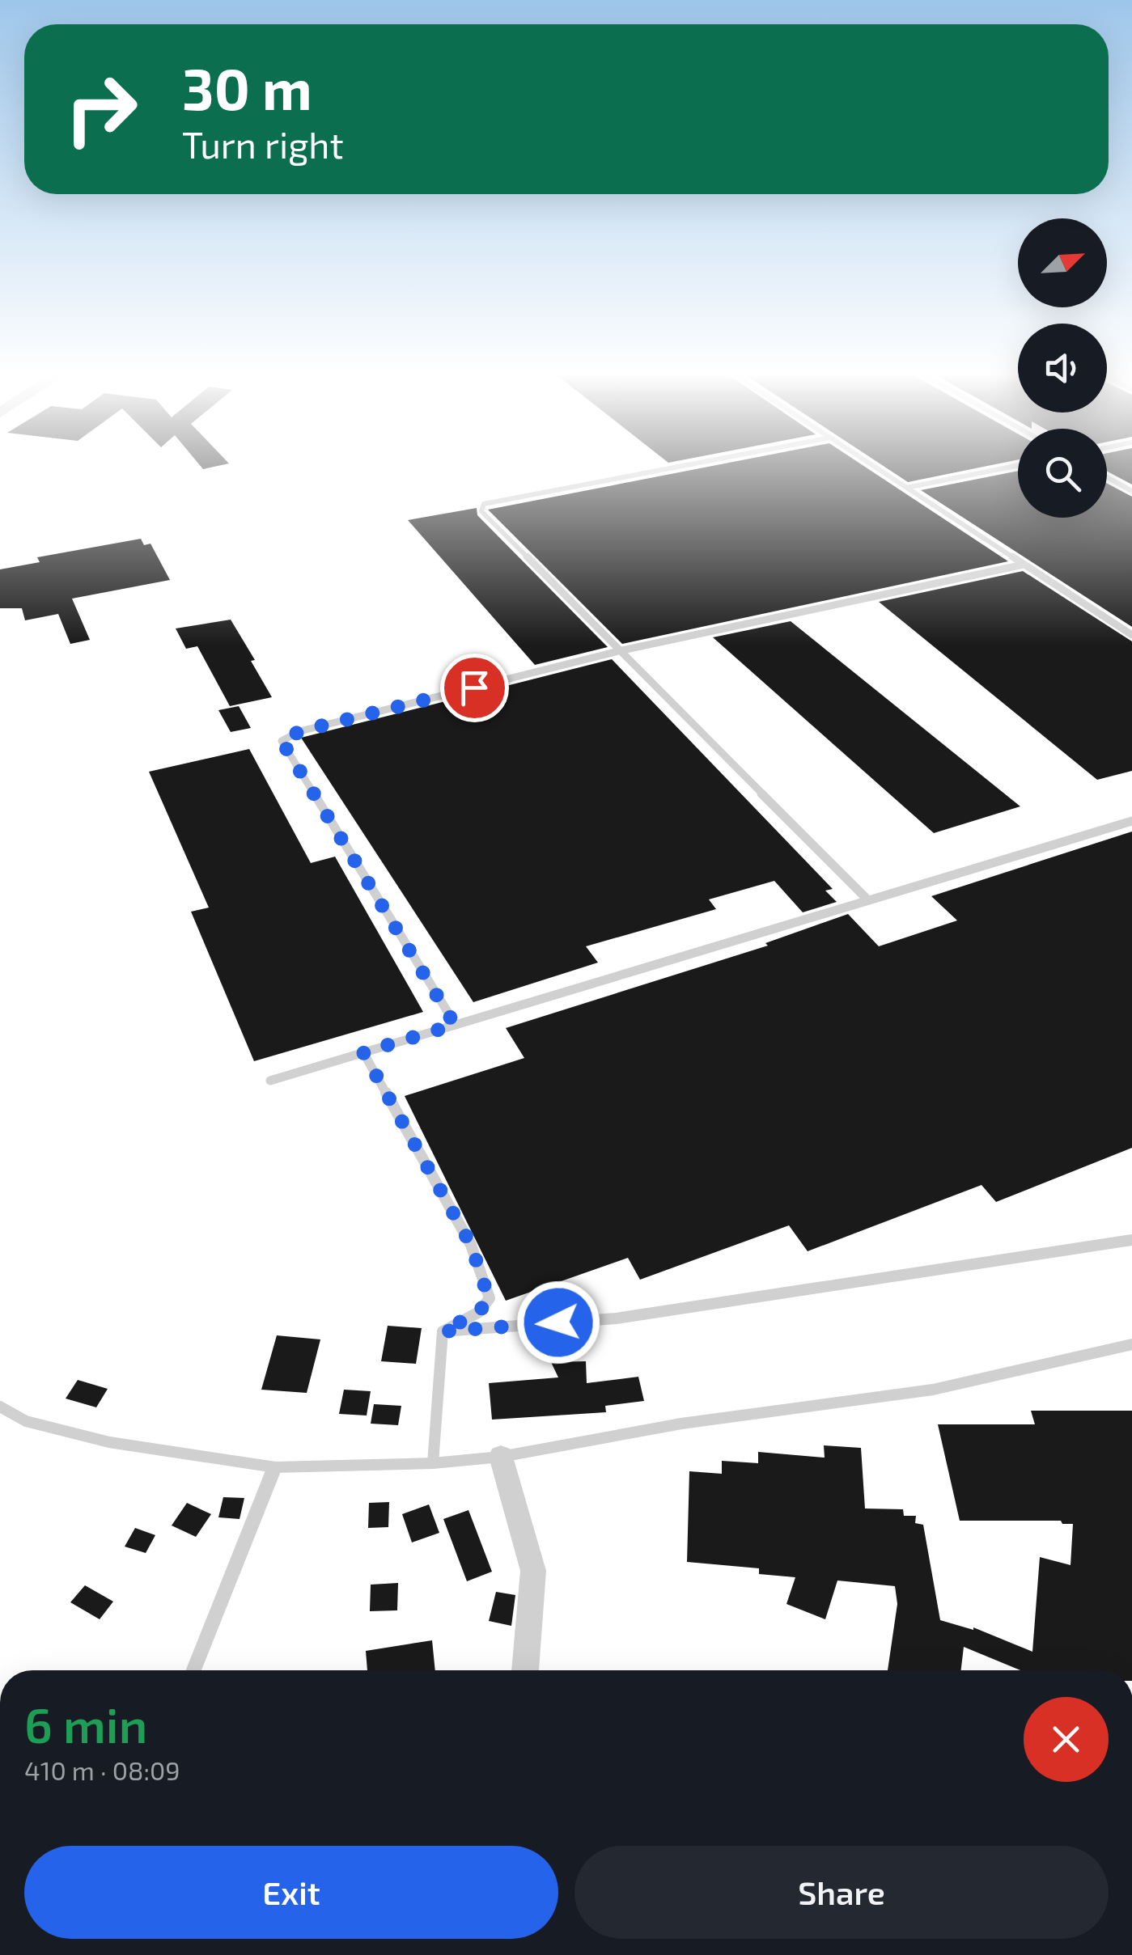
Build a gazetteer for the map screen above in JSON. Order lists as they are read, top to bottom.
{
  "north": "top right",
  "page": {
    "turn": ["30 m", "Turn right"],
    "heading": ["6 min", "410 m · 08:09"],
    "buttons": ["Exit", "Share"]
  }
}
